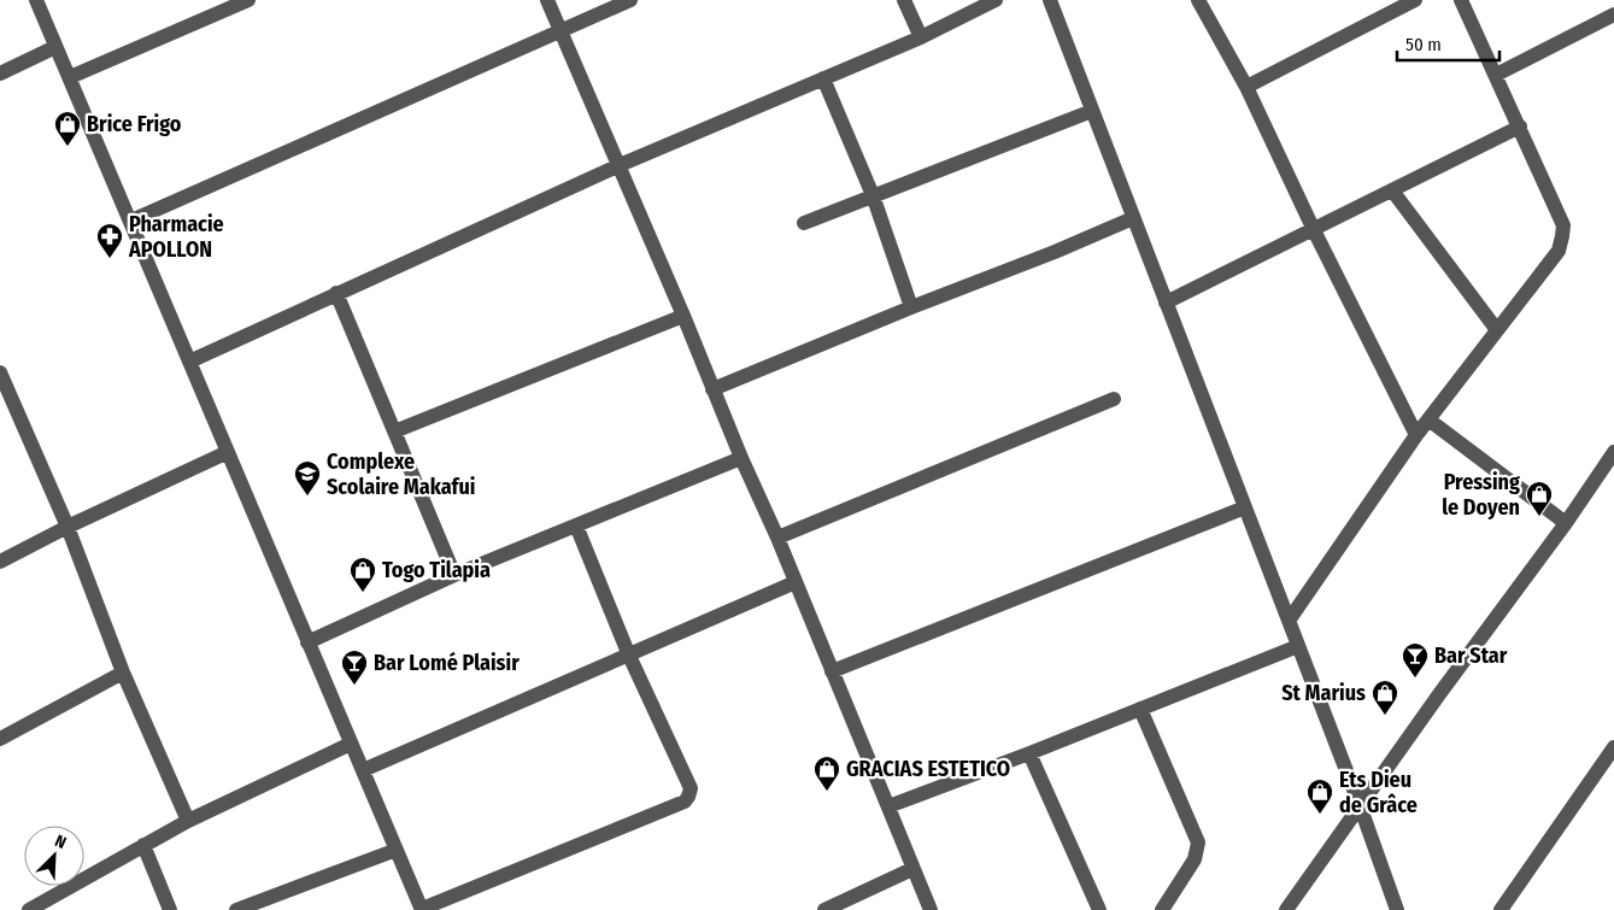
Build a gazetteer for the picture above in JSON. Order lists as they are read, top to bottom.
{
  "places": {
    "shop": [
      "Brice Frigo",
      "Pressing le Doyen",
      "Togo Tilapia",
      "St Marius",
      "GRACIAS ESTETICO",
      "Ets Dieu de Grâce"
    ],
    "pharmacy": ["Pharmacie APOLLON"],
    "school or university": ["Complexe Scolaire Makafui"],
    "bar": ["Bar Star", "Bar Lomé Plaisir"]
  },
  "scale_bar": "50 m",
  "north": "top right"
}
